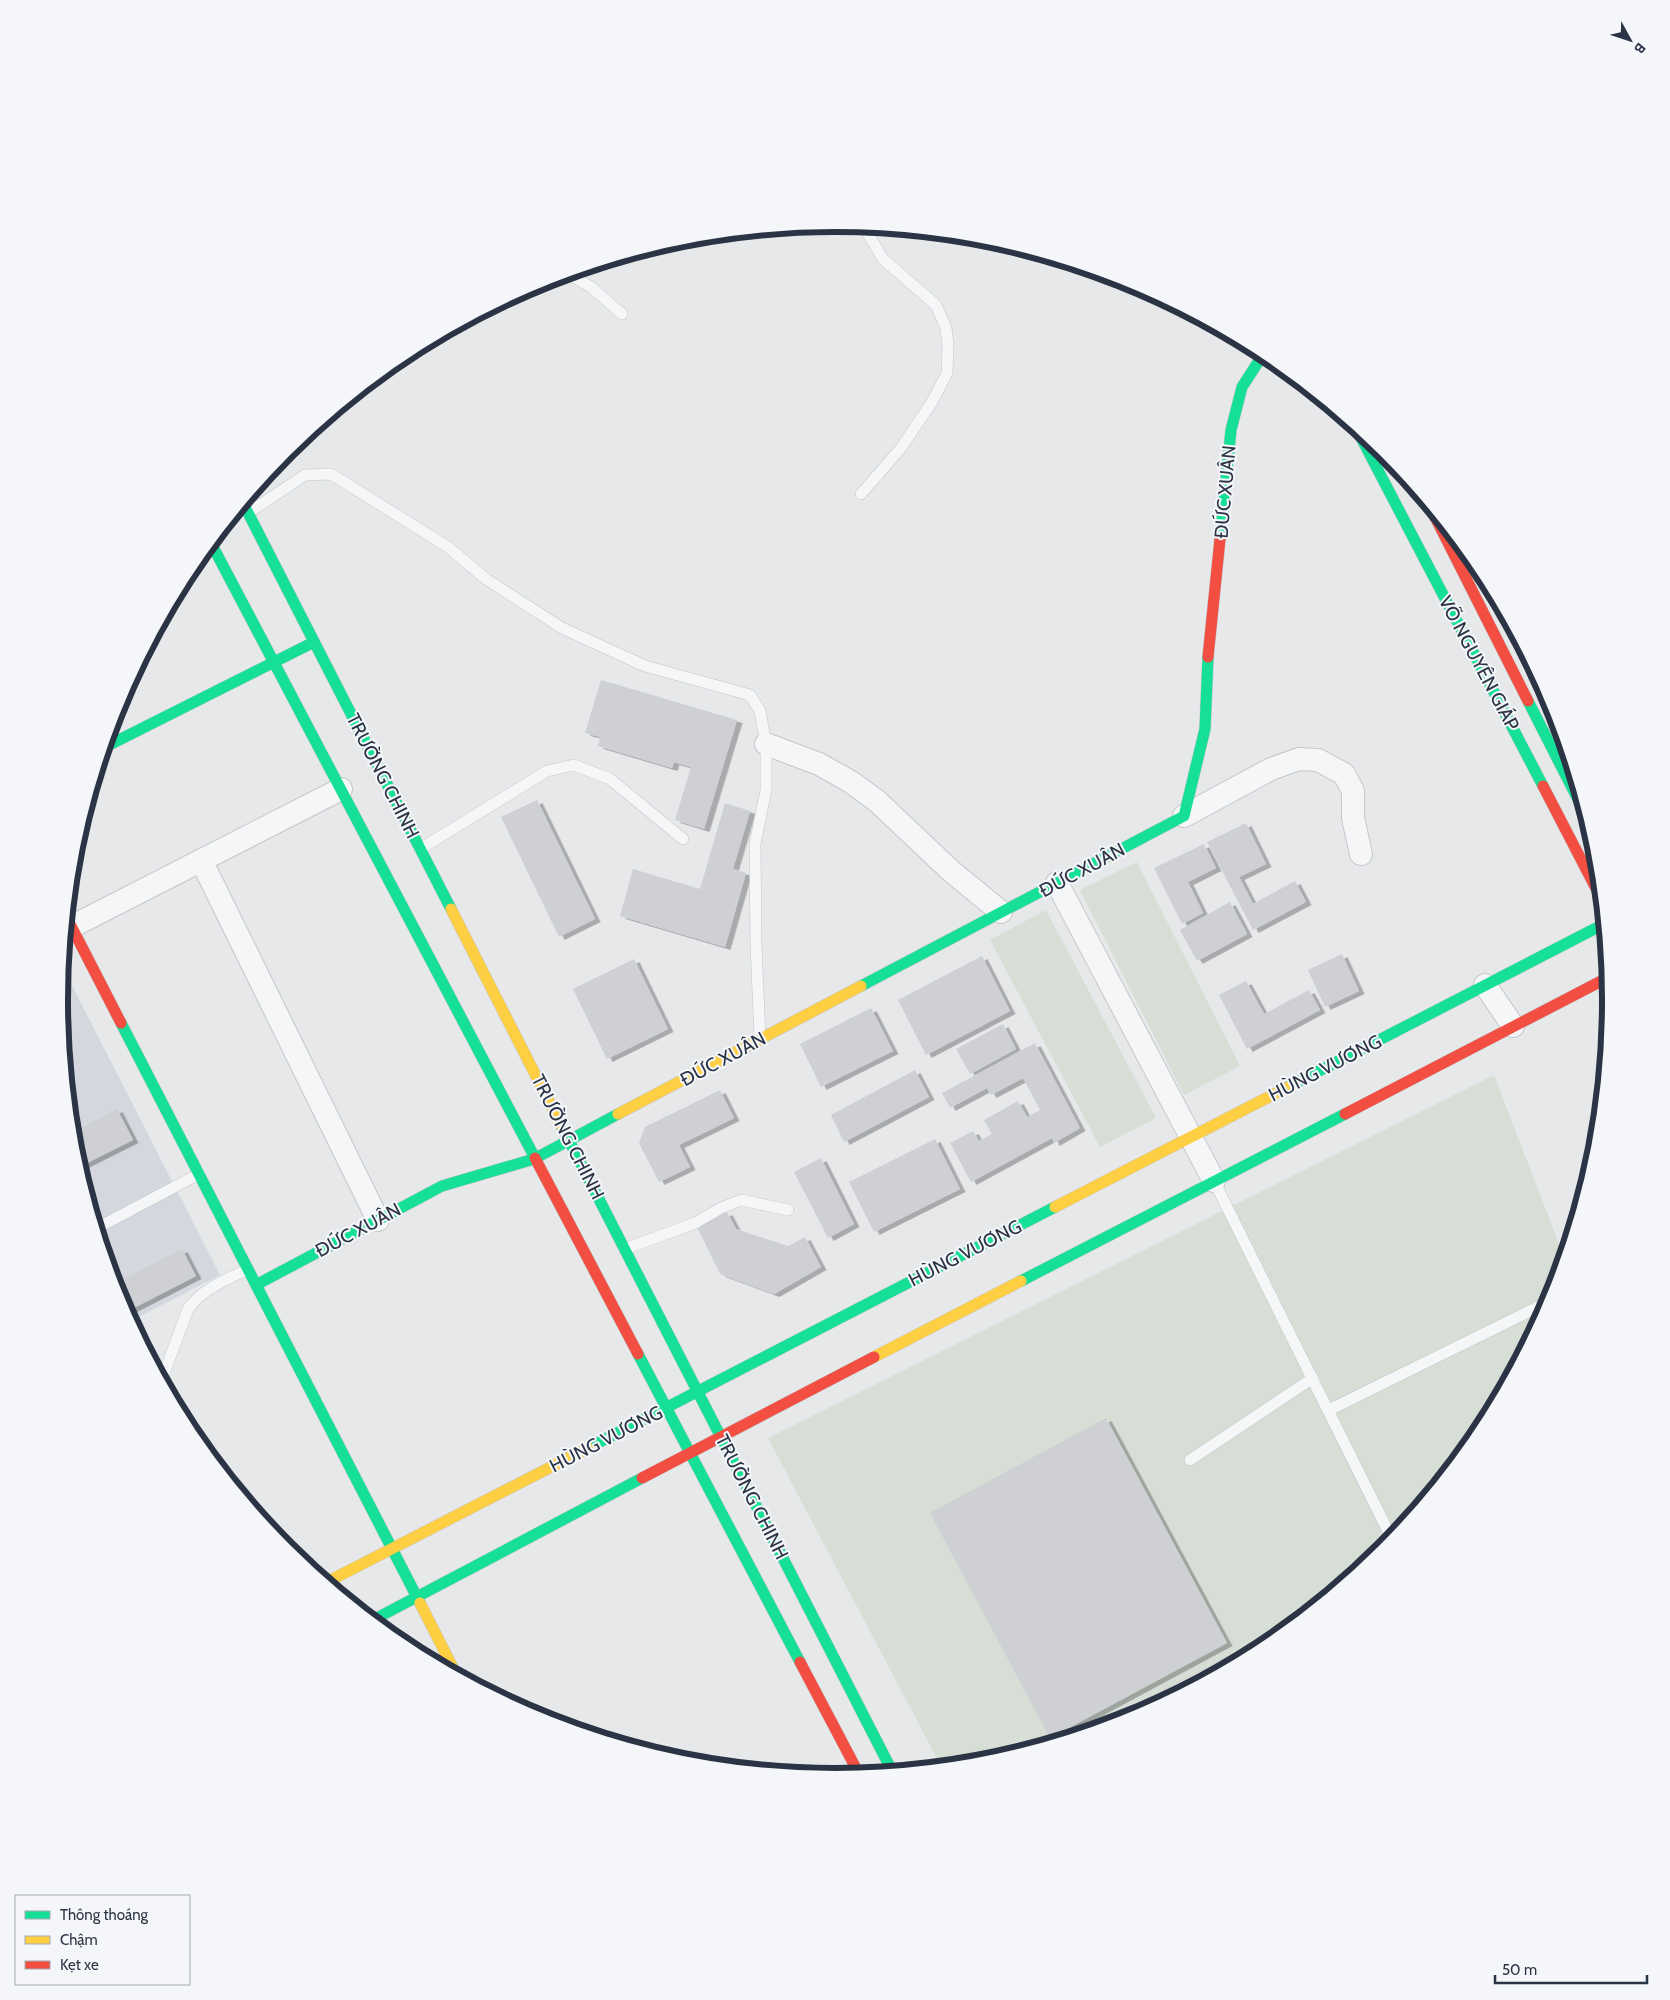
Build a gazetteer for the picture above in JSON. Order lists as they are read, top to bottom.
{
  "streets": {
    "street": [
      "ĐỨC XUÂN",
      "VÕ NGUYÊN GIÁP",
      "TRƯỜNG CHINH",
      "HÙNG VƯƠNG"
    ]
  },
  "crossings": [
    ["ĐỨC XUÂN", "TRƯỜNG CHINH"],
    ["TRƯỜNG CHINH", "HÙNG VƯƠNG"]
  ],
  "legend": ["Thông thoáng", "Chậm", "Kẹt xe"],
  "scale_bar": "50 m",
  "north": "bottom right"
}
